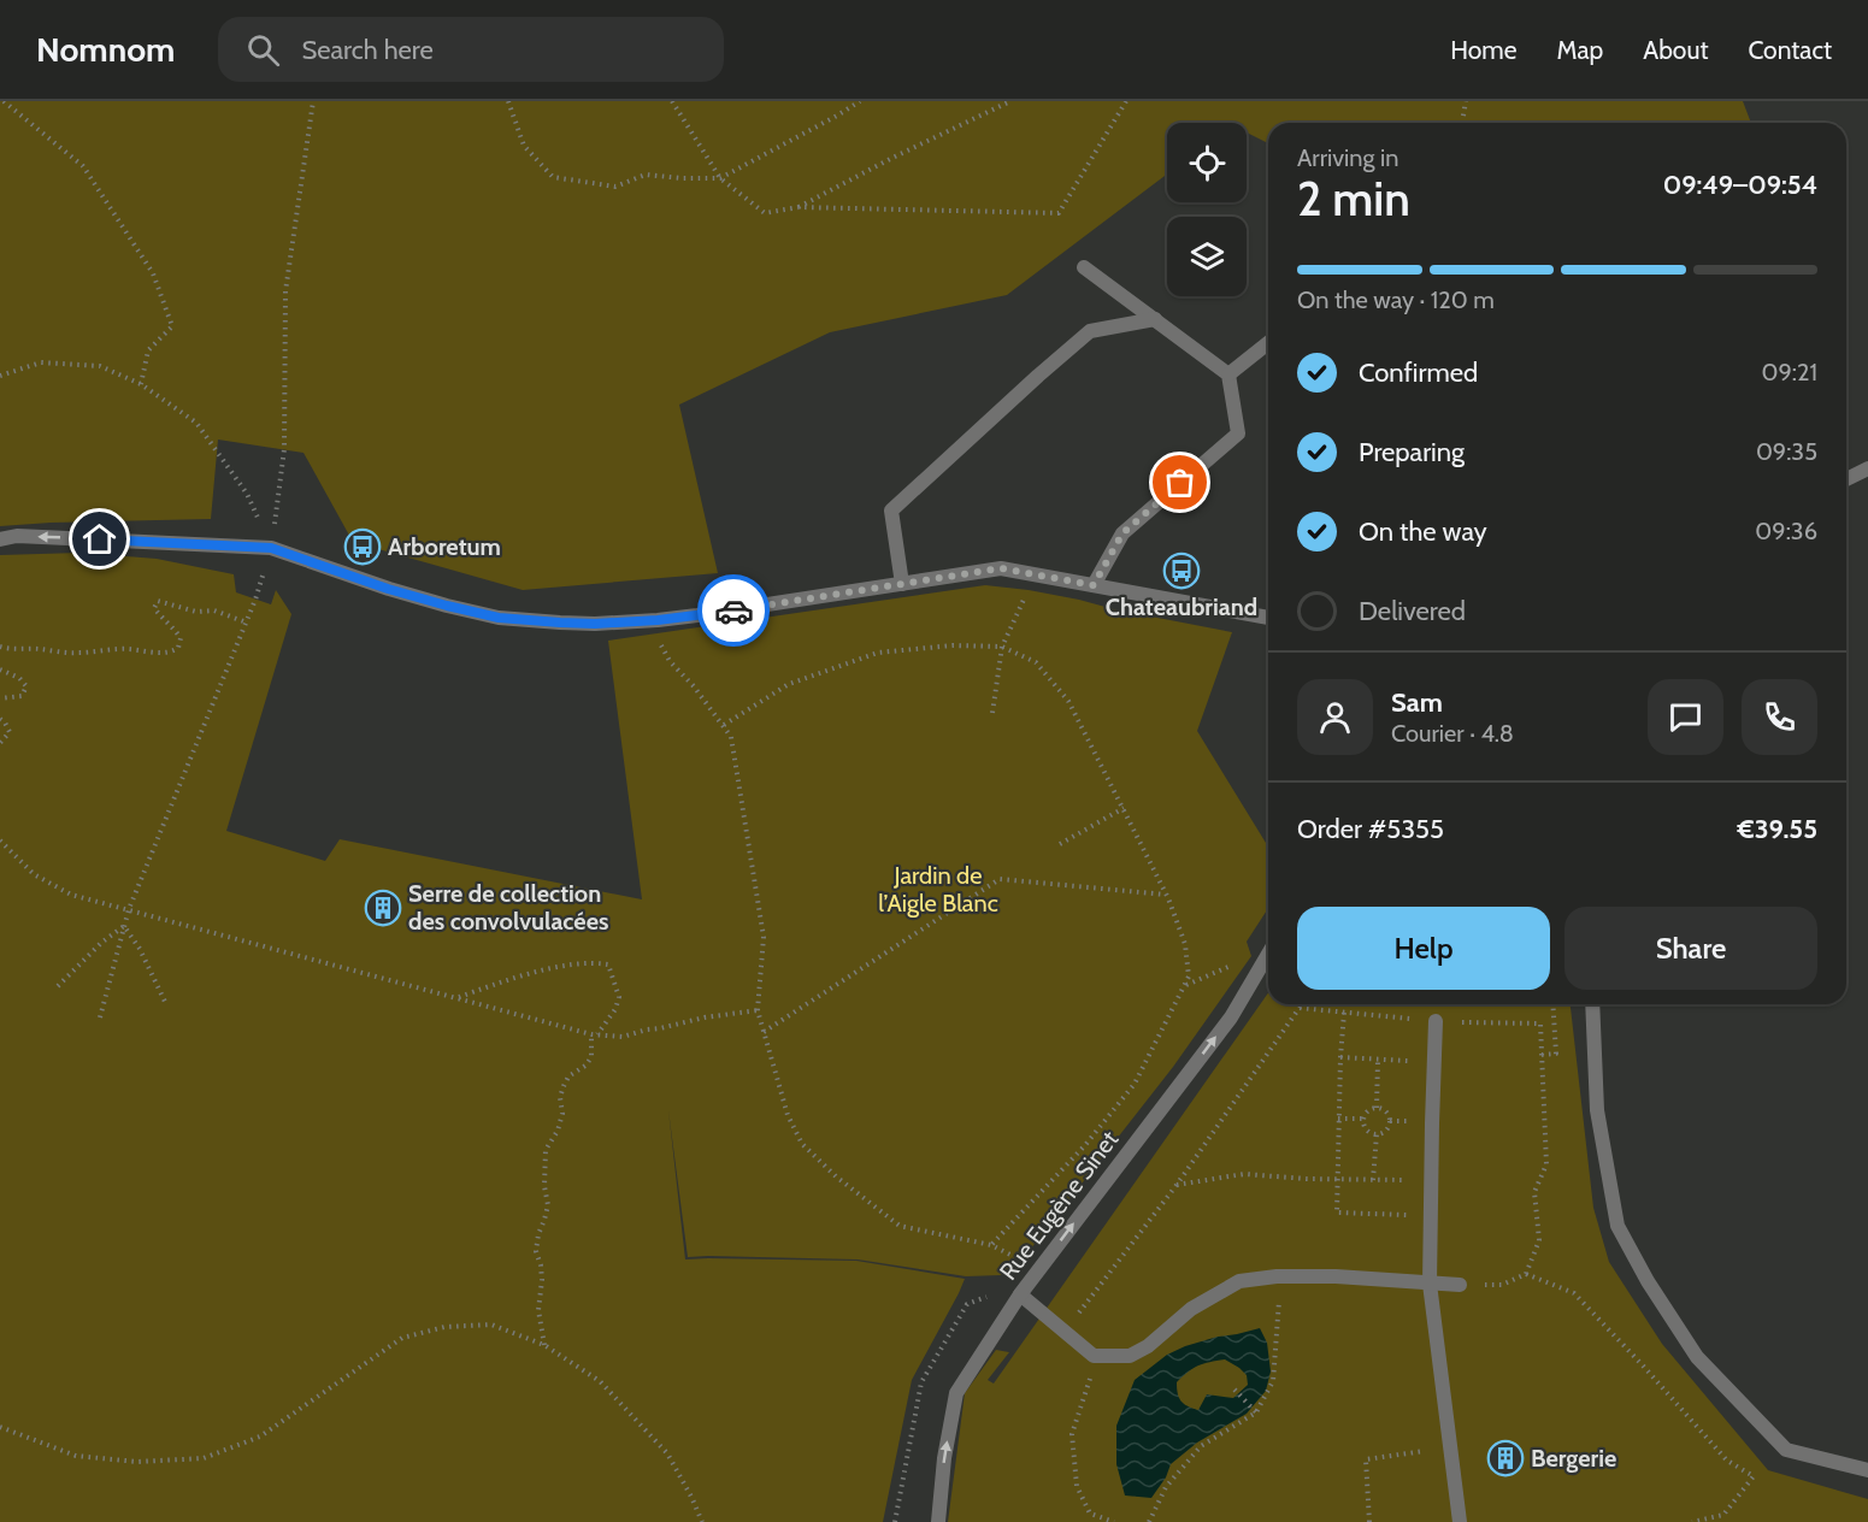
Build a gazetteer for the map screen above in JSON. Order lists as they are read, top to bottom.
{
  "streets": {
    "street": ["Rue Eugène Sinet"]
  },
  "one_way": ["Rue Eugène Sinet"],
  "parks": ["Jardin de l’Aigle Blanc"],
  "places": {
    "bus stop": ["Arboretum", "Chateaubriand"],
    "building": ["Serre de collection des convolvulacées", "Bergerie"]
  },
  "page": {
    "header": "Nomnom",
    "search": "Search here",
    "nav": [
      "Home",
      "Map",
      "About",
      "Contact"
    ],
    "heading": ["2 min", "Arriving in", "09:49–09:54"],
    "panel": [
      "Sam",
      "Courier · 4.8",
      "Order #5355",
      "€39.55"
    ],
    "bar": "On the way · 120 m",
    "list": [
      ["Confirmed", "09:21"],
      ["Preparing", "09:35"],
      ["On the way", "09:36"],
      "Delivered"
    ],
    "buttons": ["Help", "Share"]
  }
}
